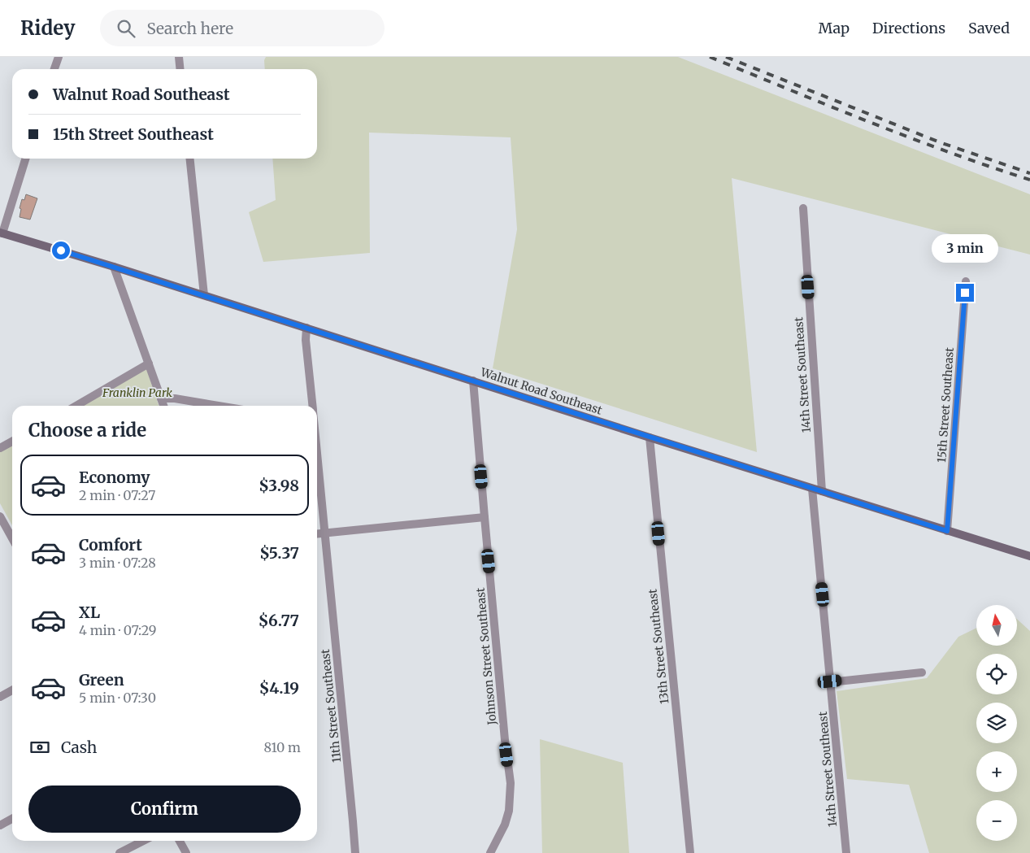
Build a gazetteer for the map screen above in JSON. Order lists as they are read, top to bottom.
{
  "streets": {
    "main road": ["Walnut Road Southeast"],
    "street": [
      "14th Street Southeast",
      "15th Street Southeast",
      "13th Street Southeast",
      "Johnson Street Southeast",
      "11th Street Southeast"
    ]
  },
  "crossings": [
    ["14th Street Southeast", "Walnut Road Southeast"],
    ["Walnut Road Southeast", "15th Street Southeast"],
    ["Walnut Road Southeast", "13th Street Southeast"],
    ["Walnut Road Southeast", "Johnson Street Southeast"],
    ["Walnut Road Southeast", "11th Street Southeast"]
  ],
  "parks": ["Franklin Park"],
  "north": "top",
  "page": {
    "header": "Ridey",
    "search": "Search here",
    "nav": ["Map", "Directions", "Saved"],
    "banner": ["Walnut Road Southeast", "15th Street Southeast"],
    "bubble": "3 min",
    "heading": "Choose a ride",
    "list": [
      {
        "name": "Economy",
        "note": "2 min · 07:27",
        "value": "$3.98"
      },
      {
        "name": "Comfort",
        "note": "3 min · 07:28",
        "value": "$5.37"
      },
      {
        "name": "XL",
        "note": "4 min · 07:29",
        "value": "$6.77"
      },
      {
        "name": "Green",
        "note": "5 min · 07:30",
        "value": "$4.19"
      }
    ],
    "map_buttons": ["+", "−"],
    "pay": ["Cash", "810 m"],
    "buttons": "Confirm"
  }
}
